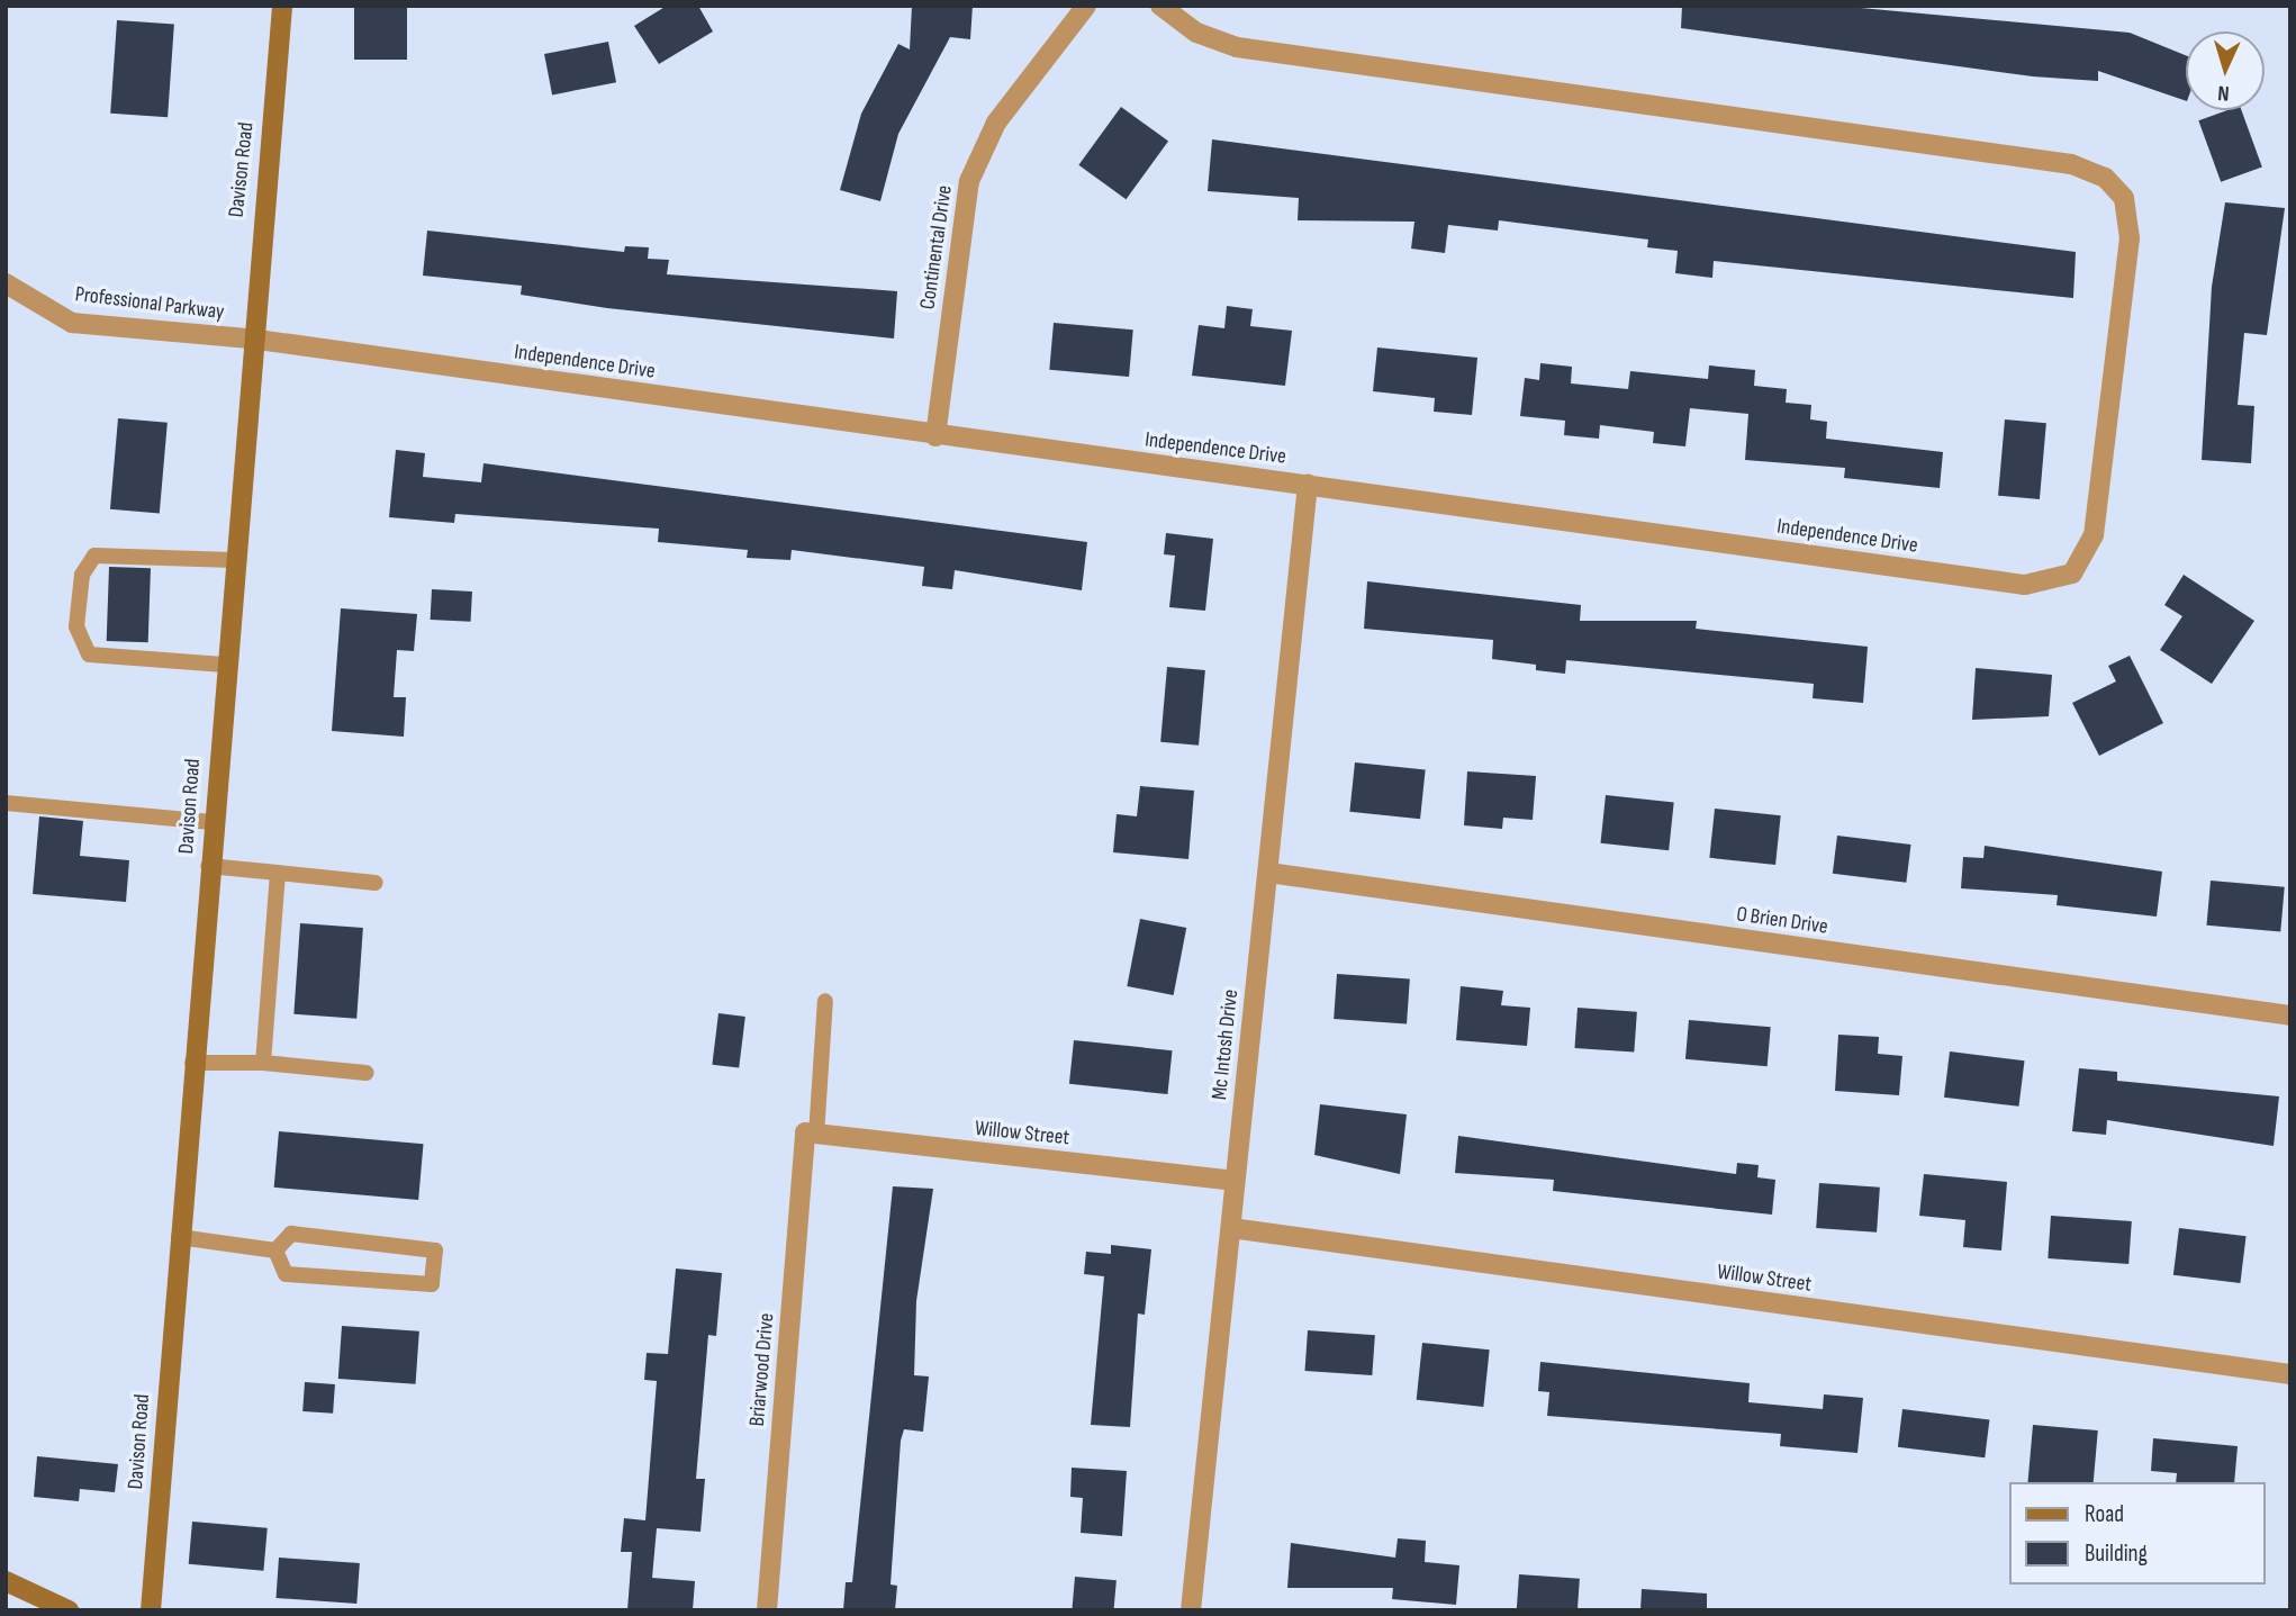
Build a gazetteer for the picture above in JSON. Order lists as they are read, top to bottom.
{
  "streets": {
    "street": [
      "Davison Road",
      "Continental Drive",
      "Professional Parkway",
      "Independence Drive",
      "O Brien Drive",
      "Mc Intosh Drive",
      "Willow Street",
      "Briarwood Drive"
    ]
  },
  "crossings": [
    ["Davison Road", "Professional Parkway"],
    ["Davison Road", "Independence Drive"],
    ["Continental Drive", "Independence Drive"],
    ["Professional Parkway", "Independence Drive"],
    ["Independence Drive", "Mc Intosh Drive"],
    ["O Brien Drive", "Mc Intosh Drive"],
    ["Mc Intosh Drive", "Willow Street"],
    ["Willow Street", "Briarwood Drive"]
  ],
  "legend": ["Road", "Building"],
  "north": "bottom"
}
